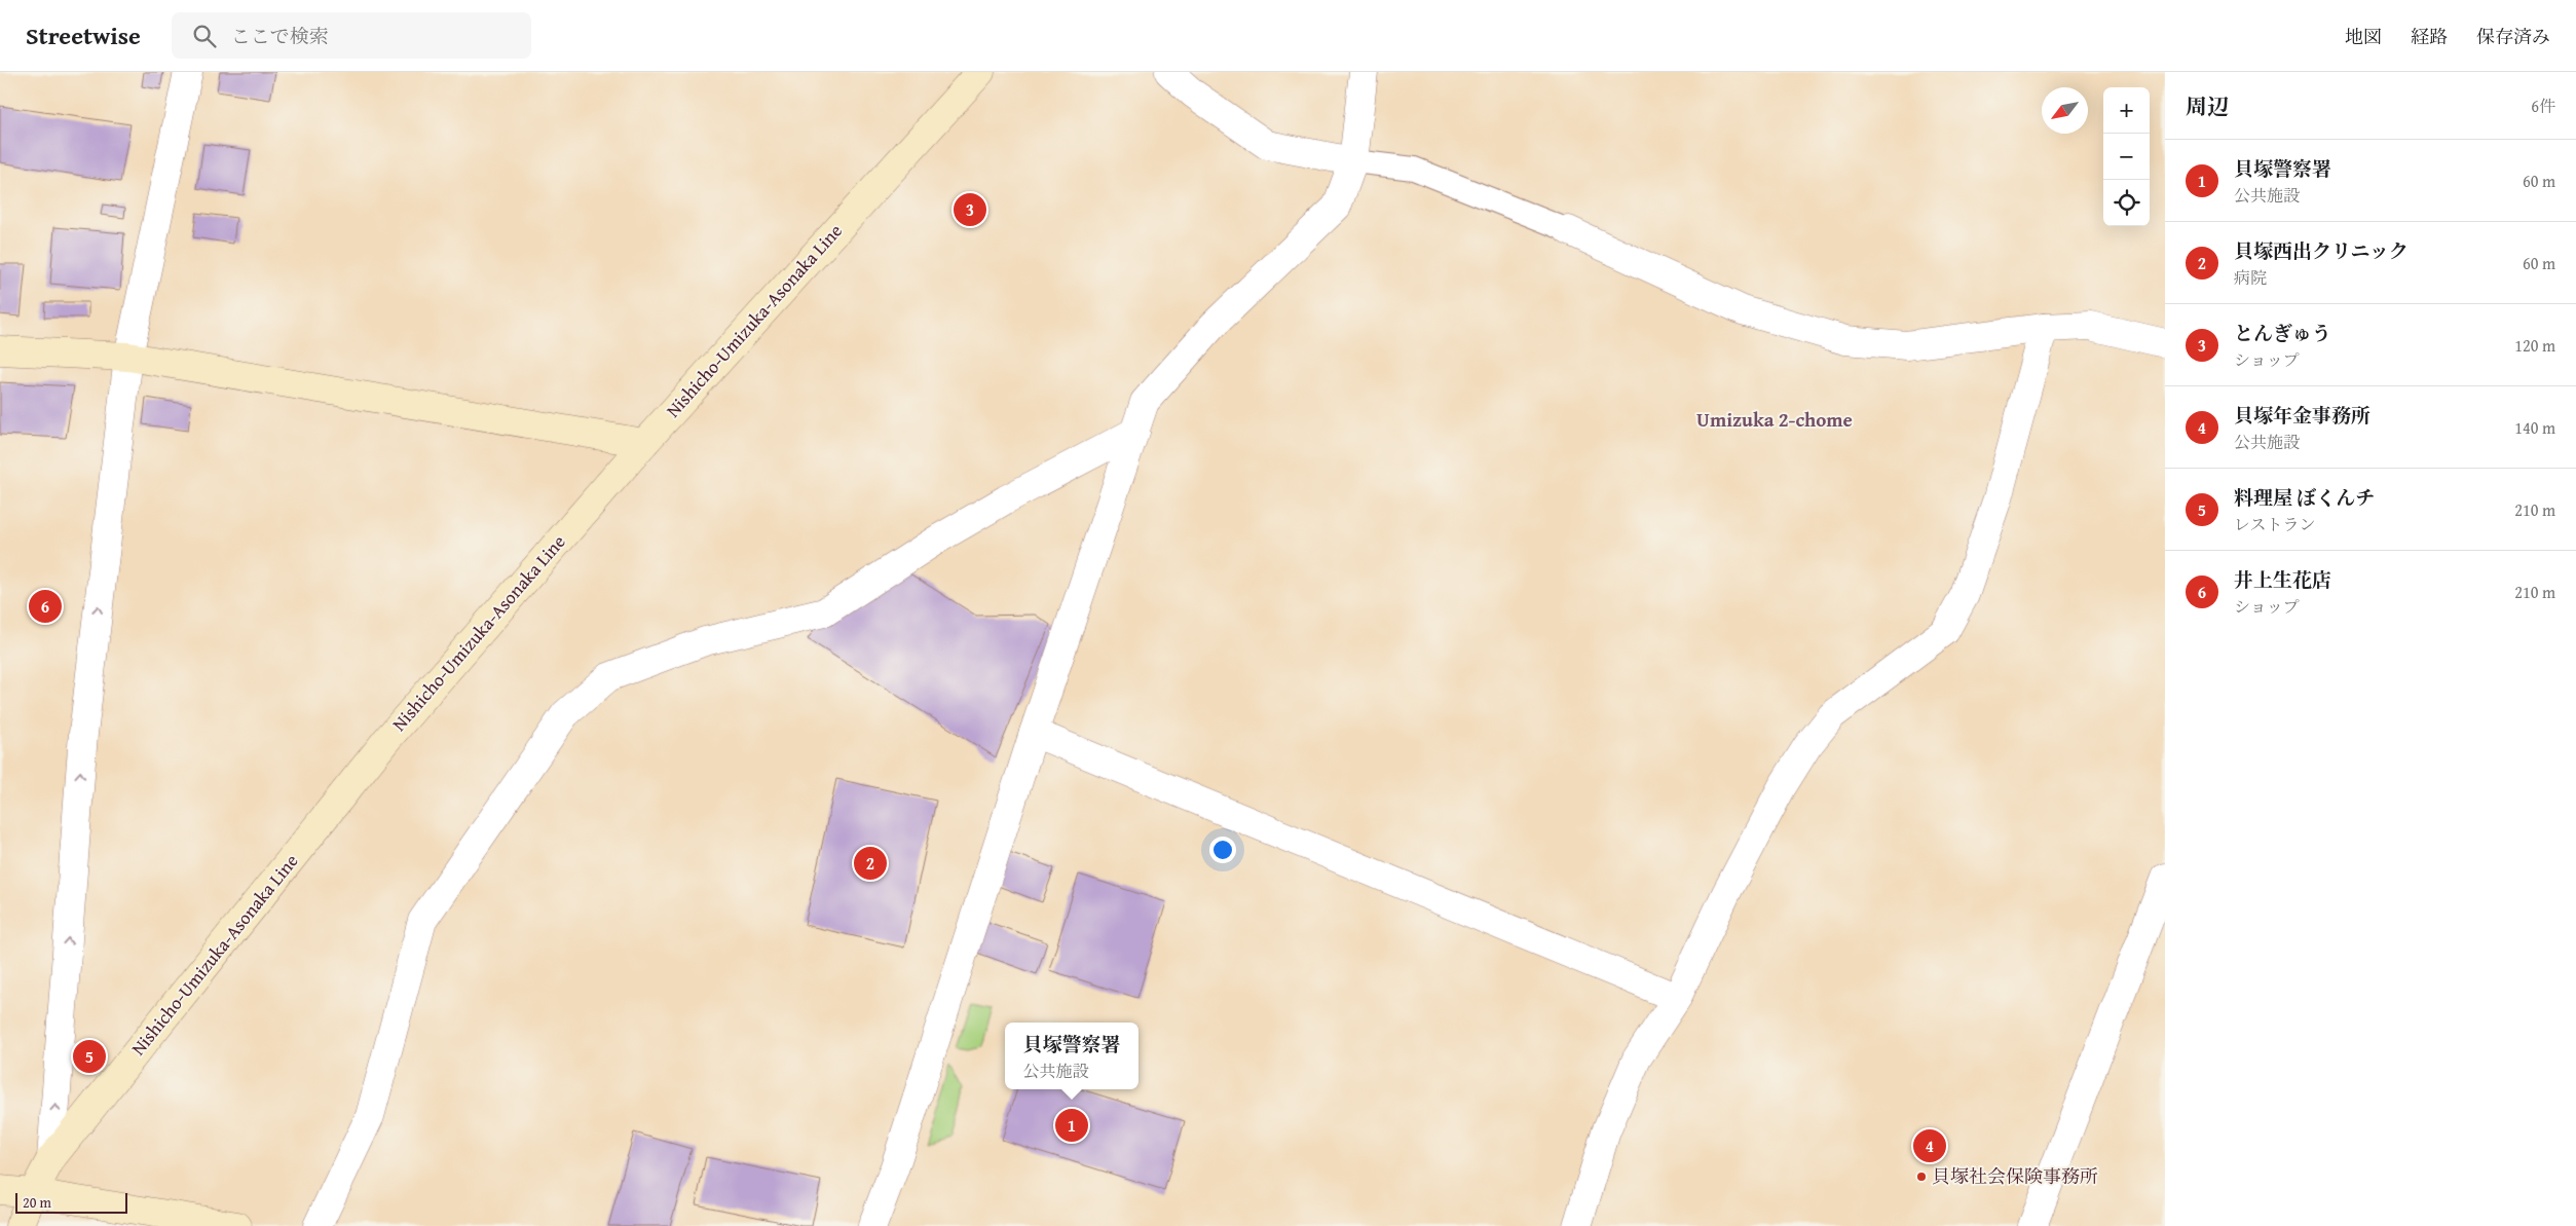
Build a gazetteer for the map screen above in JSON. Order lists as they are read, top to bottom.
{
  "streets": {
    "street": ["Nishicho-Umizuka-Asonaka Line"]
  },
  "districts": ["Umizuka 2-chome"],
  "places": ["貝塚社会保険事務所"],
  "scale_bar": "20 m",
  "north": "bottom left",
  "page": {
    "header": "Streetwise",
    "search": "ここで検索",
    "nav": ["地図", "経路", "保存済み"],
    "heading": ["周辺", "6件"],
    "map_buttons": ["+", "−"],
    "list": [
      {
        "mark": "1",
        "name": "貝塚警察署",
        "note": "公共施設",
        "value": "60 m"
      },
      {
        "mark": "2",
        "name": "貝塚西出クリニック",
        "note": "病院",
        "value": "60 m"
      },
      {
        "mark": "3",
        "name": "とんぎゅう",
        "note": "ショップ",
        "value": "120 m"
      },
      {
        "mark": "4",
        "name": "貝塚年金事務所",
        "note": "公共施設",
        "value": "140 m"
      },
      {
        "mark": "5",
        "name": "料理屋 ぼくんチ",
        "note": "レストラン",
        "value": "210 m"
      },
      {
        "mark": "6",
        "name": "井上生花店",
        "note": "ショップ",
        "value": "210 m"
      }
    ],
    "pins": [
      "3",
      "6",
      "2",
      "5",
      "1",
      "4"
    ],
    "popup": ["貝塚警察署", "公共施設"],
    "scale": "20 m"
  }
}
